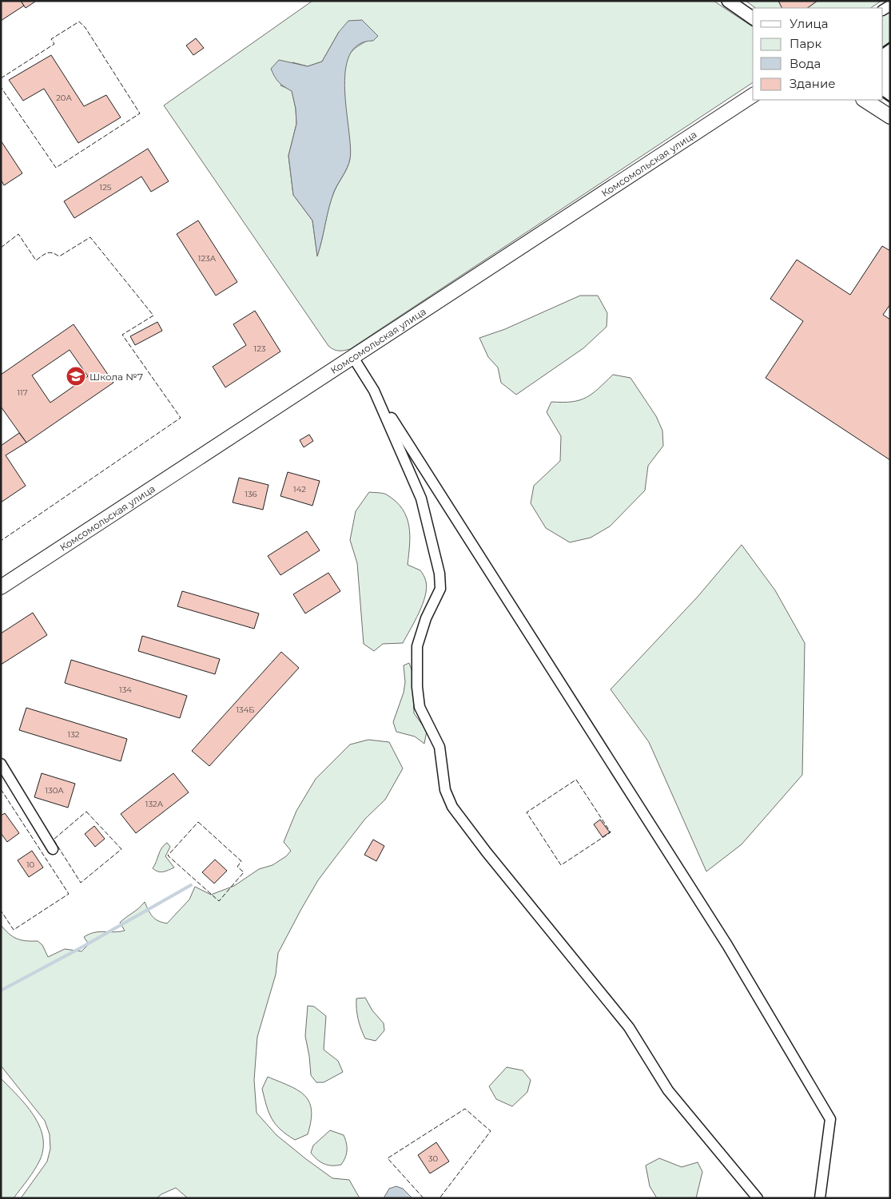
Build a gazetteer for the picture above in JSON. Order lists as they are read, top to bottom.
{
  "streets": {
    "main road": ["Комсомольская улица"]
  },
  "places": {
    "school or university": ["Школа №7"]
  },
  "house_numbers": [
    "20А",
    "125",
    "123А",
    "123",
    "117",
    "142",
    "136",
    "134",
    "134Б",
    "132",
    "130А",
    "132А",
    "10",
    "30"
  ],
  "legend": [
    "Улица",
    "Парк",
    "Вода",
    "Здание"
  ]
}
